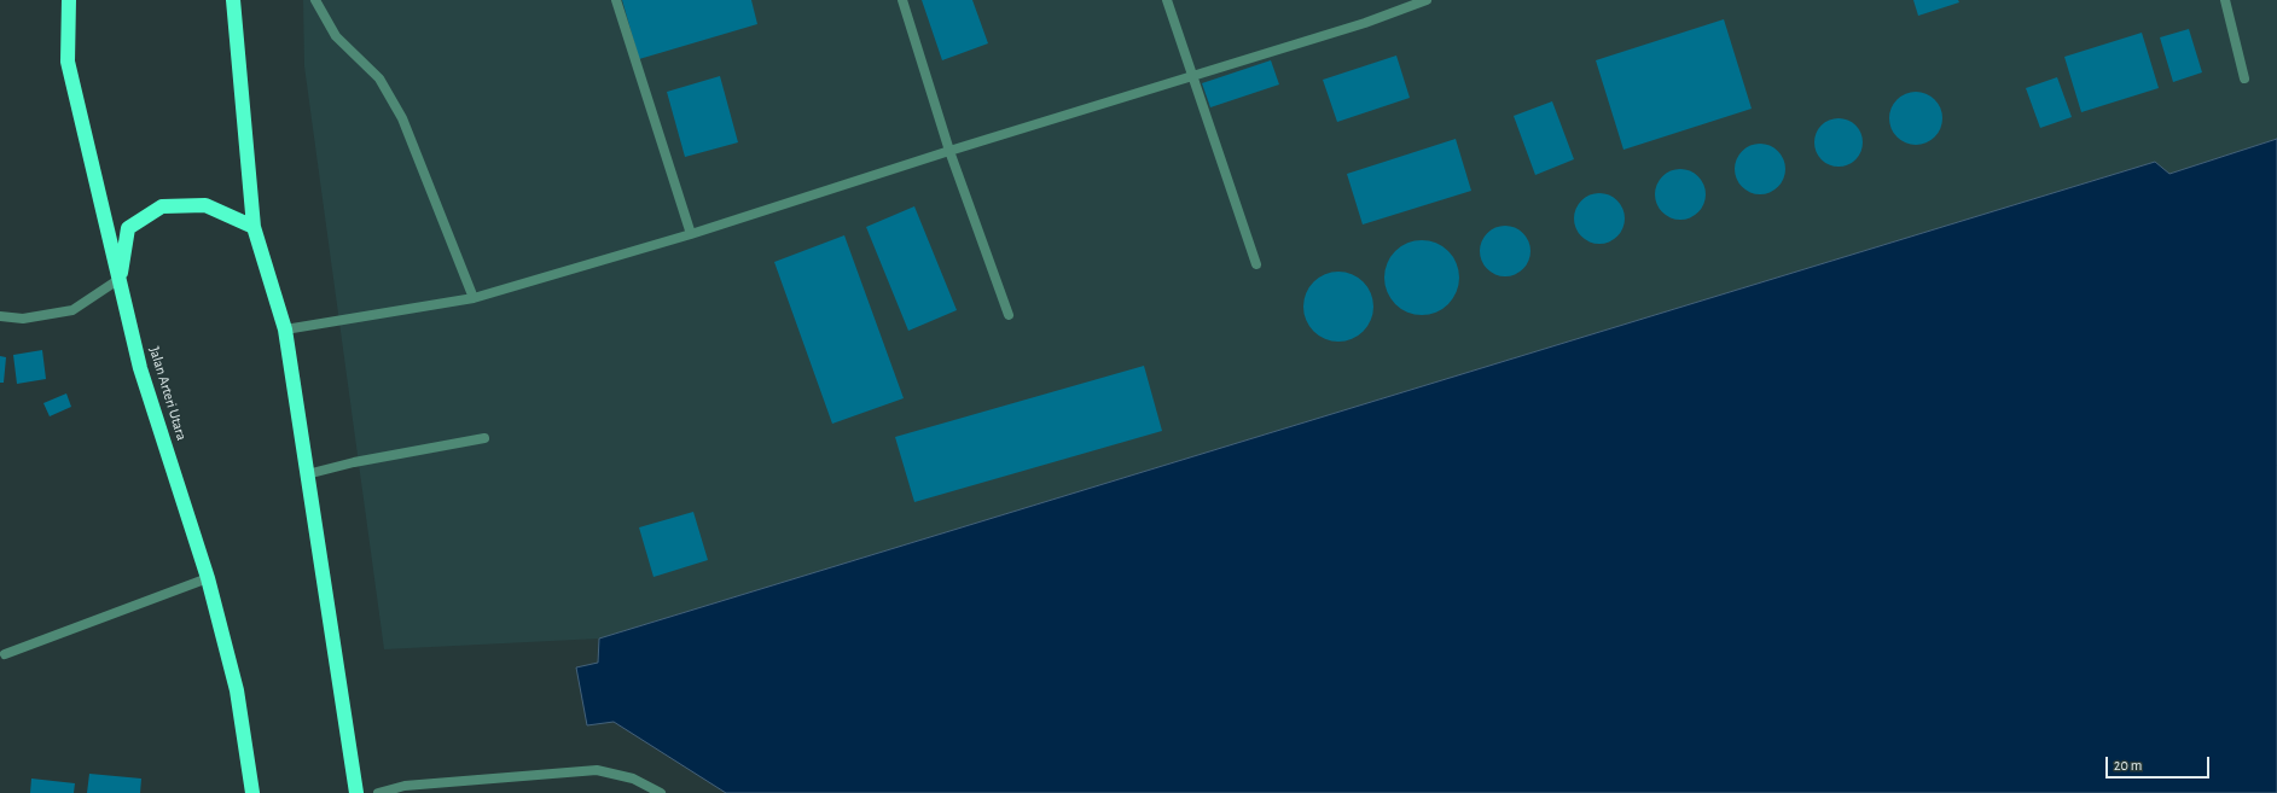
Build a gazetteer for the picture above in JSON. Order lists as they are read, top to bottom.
{
  "streets": {
    "highway": ["Jalan Arteri Utara"]
  },
  "scale_bar": "20 m"
}
